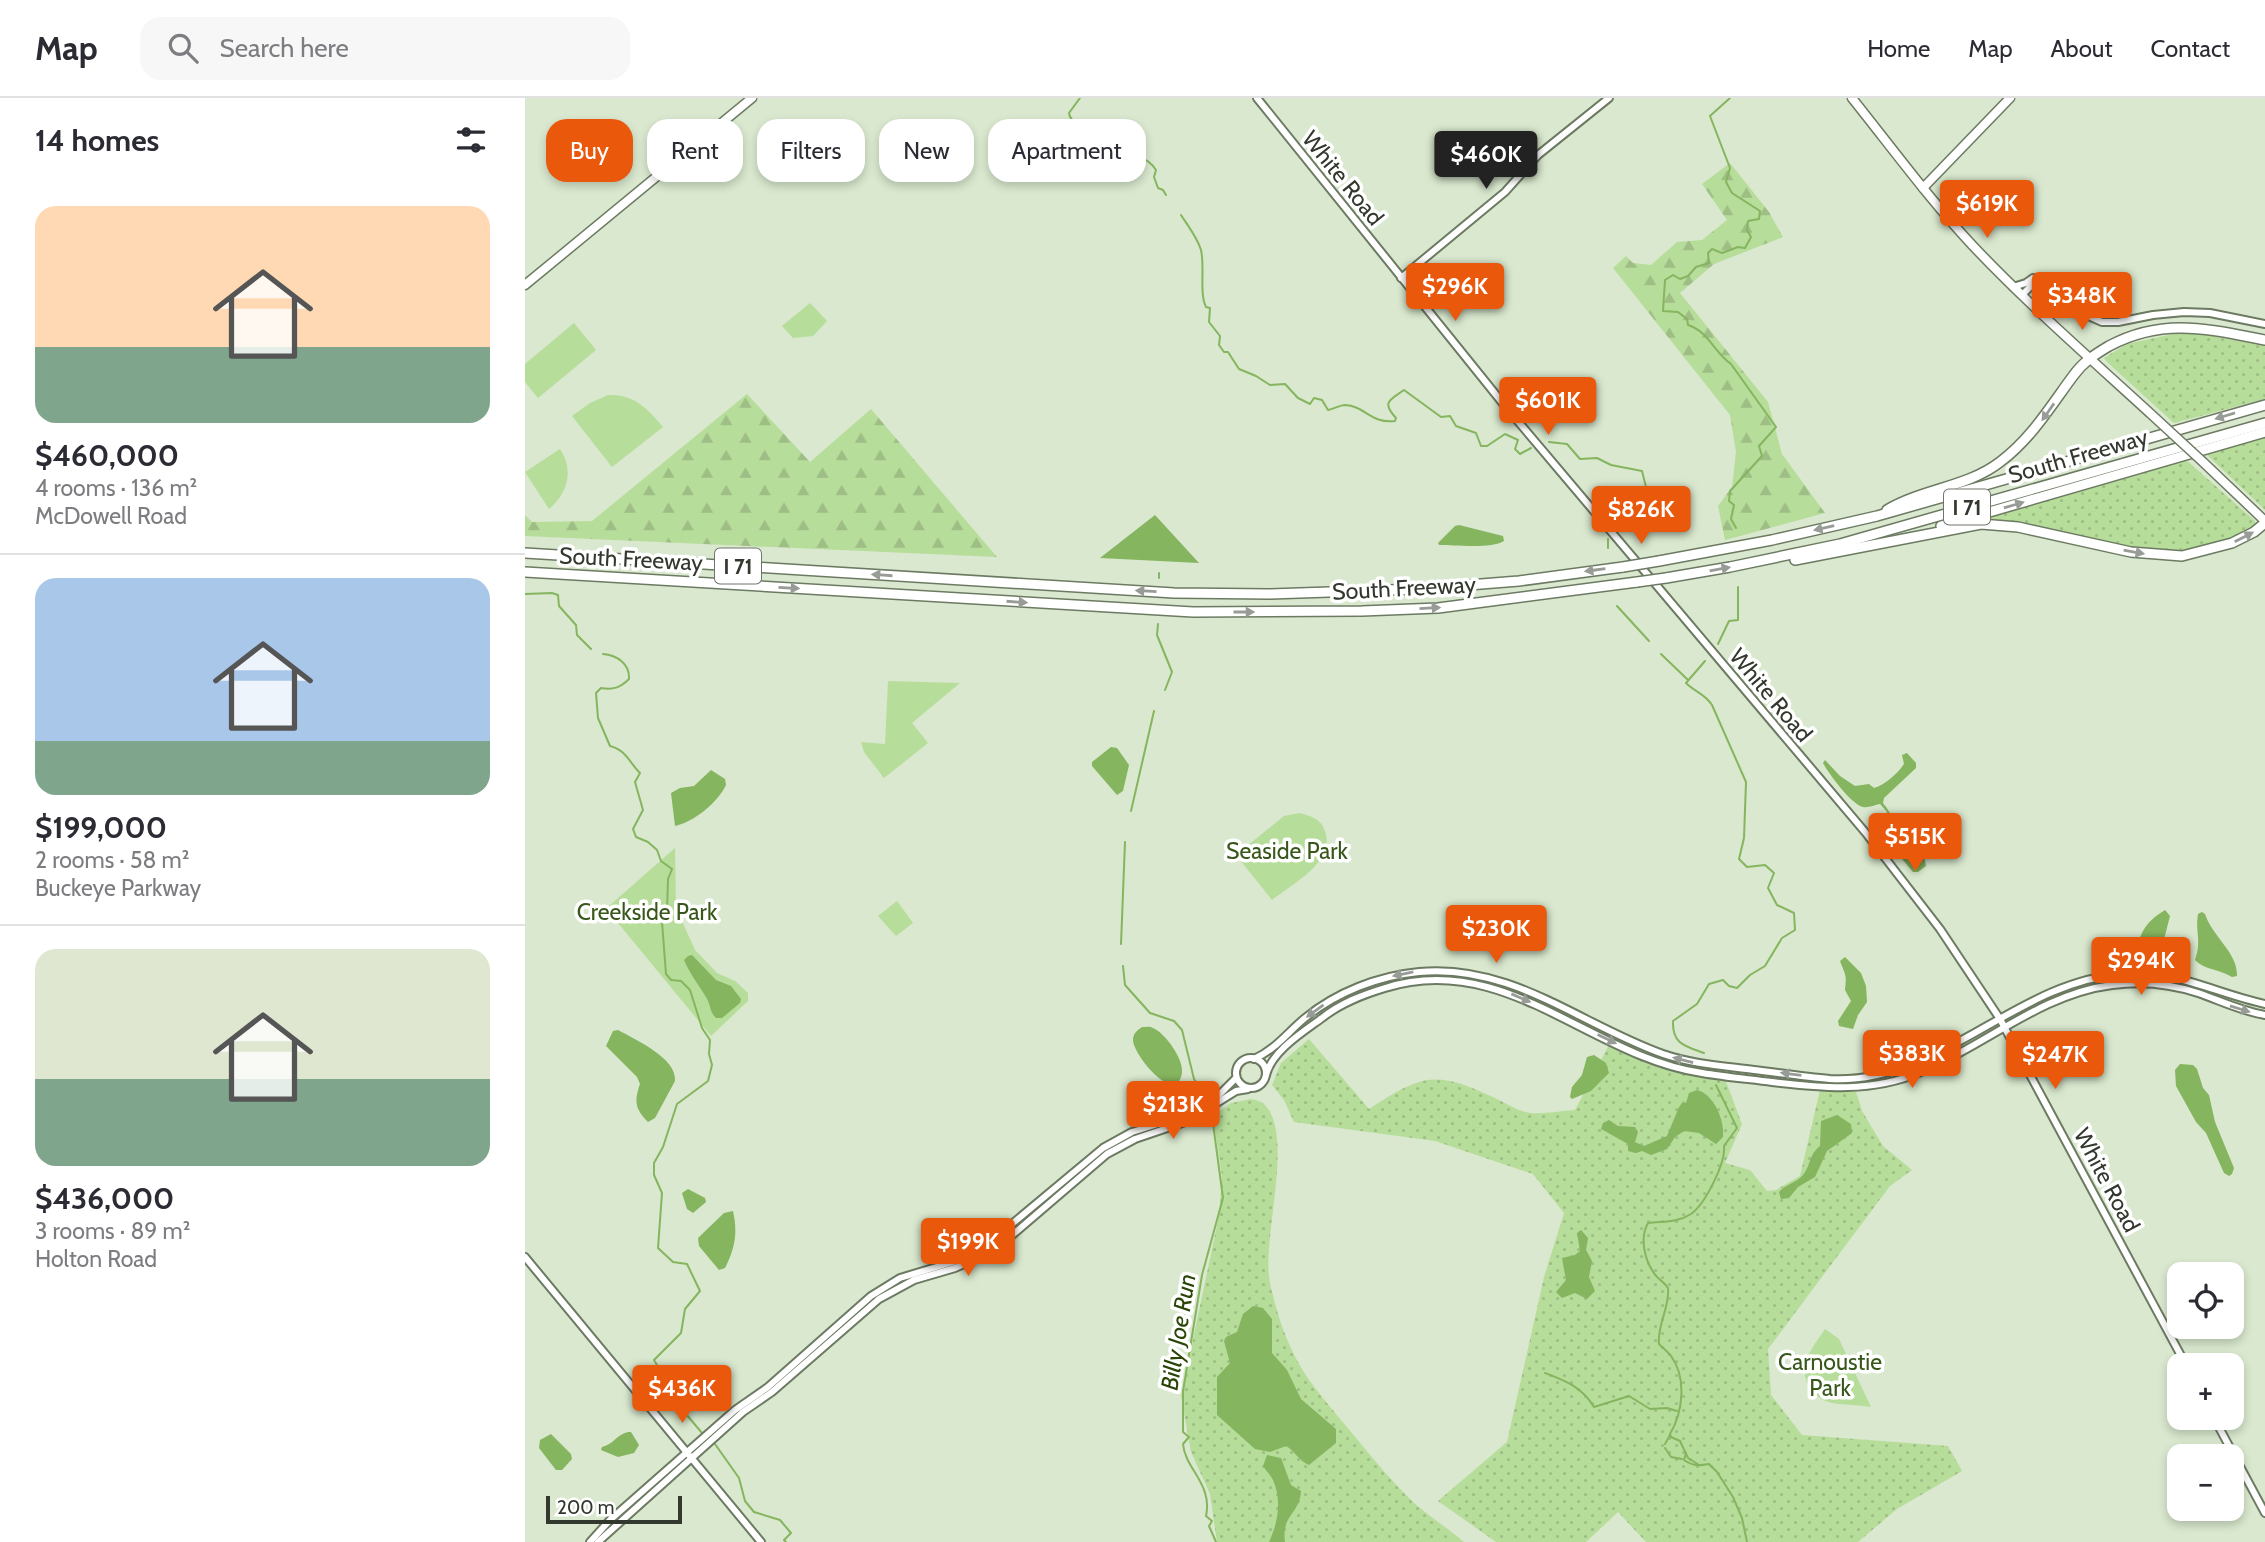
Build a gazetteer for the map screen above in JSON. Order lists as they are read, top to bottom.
{
  "streets": {
    "highway": ["South Freeway", "I 71"],
    "street": ["White Road"]
  },
  "crossings": [
    ["South Freeway", "I 71"]
  ],
  "water": ["Billy Joe Run"],
  "parks": ["Seaside Park", "Creekside Park", "Carnoustie Park"],
  "scale_bar": "200 m",
  "page": {
    "header": "Map",
    "search": "Search here",
    "nav": [
      "Home",
      "Map",
      "About",
      "Contact"
    ],
    "heading": "14 homes",
    "chip": [
      "Buy",
      "Rent",
      "Filters",
      "New",
      "Apartment"
    ],
    "price": [
      "$460K",
      "$619K",
      "$296K",
      "$348K",
      "$601K",
      "$826K",
      "$515K",
      "$230K",
      "$294K",
      "$383K",
      "$247K",
      "$213K",
      "$199K",
      "$436K"
    ],
    "list": [
      {
        "name": "$460,000",
        "note": "4 rooms · 136 m² · McDowell Road"
      },
      {
        "name": "$199,000",
        "note": "2 rooms · 58 m² · Buckeye Parkway"
      },
      {
        "name": "$436,000",
        "note": "3 rooms · 89 m² · Holton Road"
      }
    ],
    "map_buttons": ["+", "−"],
    "scale": "200 m"
  }
}
